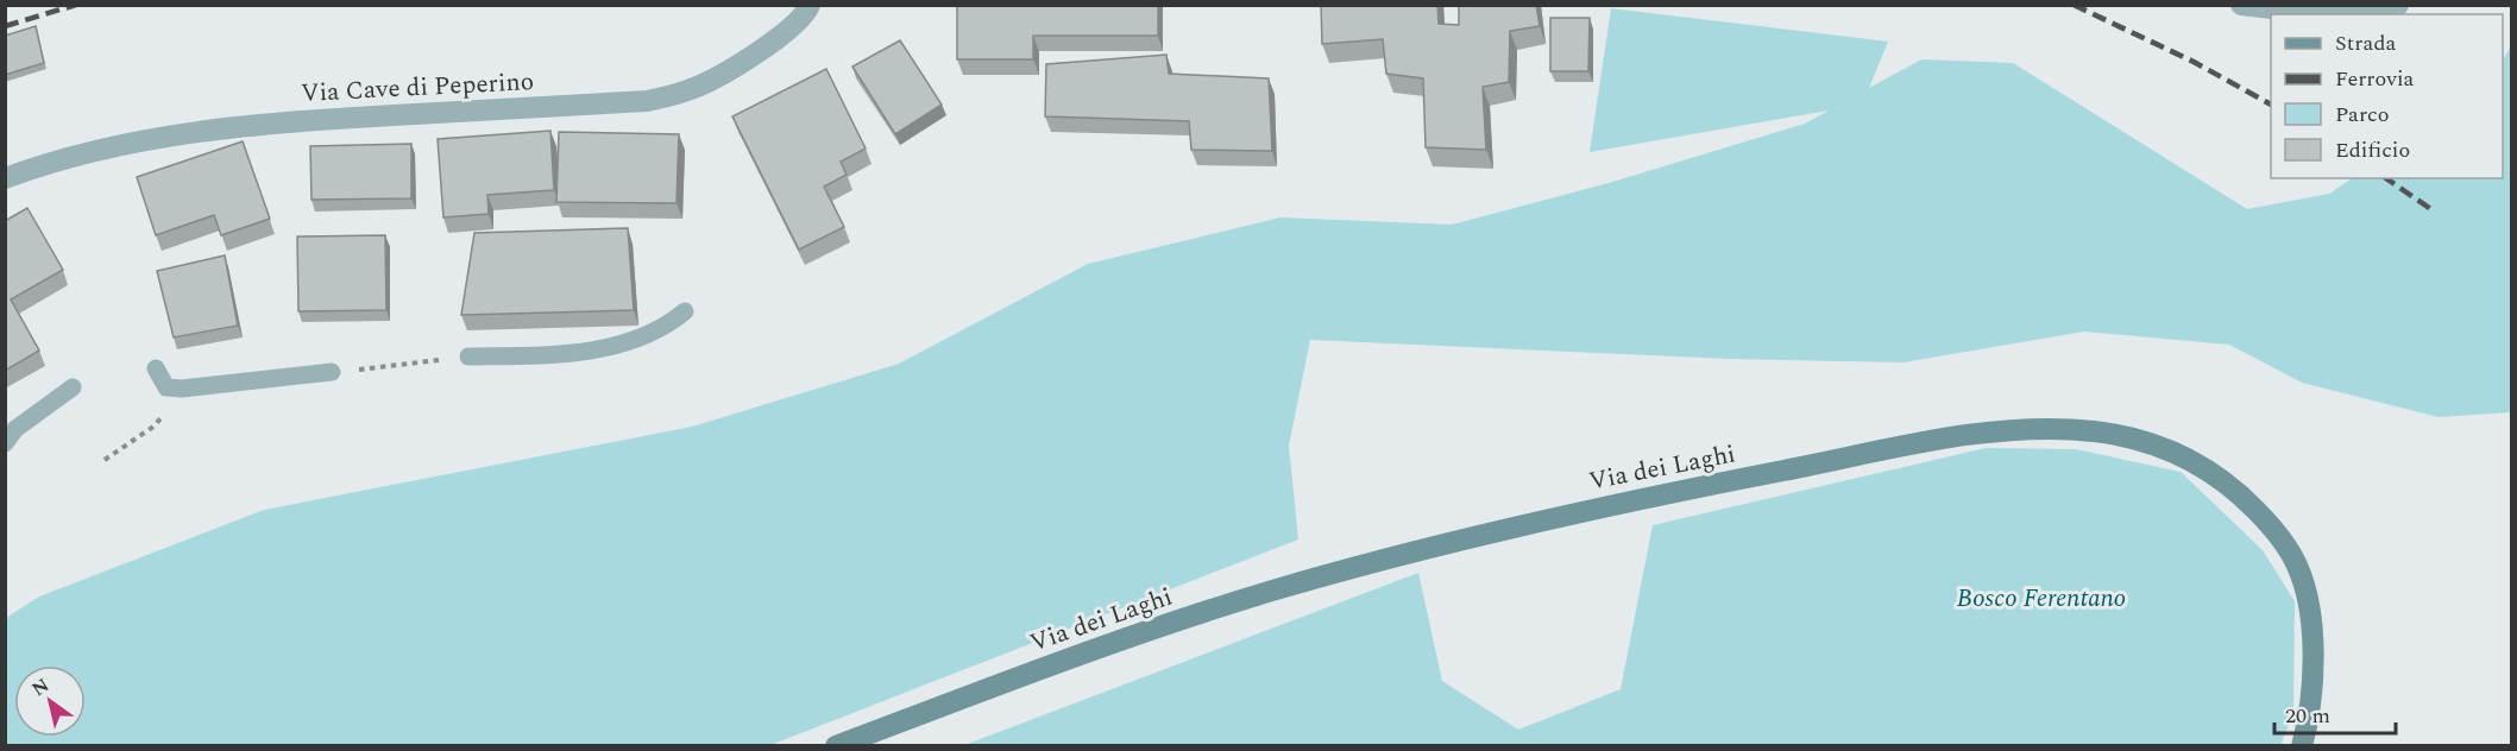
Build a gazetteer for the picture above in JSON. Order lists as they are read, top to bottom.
{
  "streets": {
    "main road": ["Via dei Laghi"],
    "street": ["Via Cave di Peperino"]
  },
  "parks": ["Bosco Ferentano"],
  "legend": [
    "Strada",
    "Ferrovia",
    "Parco",
    "Edificio"
  ],
  "scale_bar": "20 m",
  "north": "top left"
}
